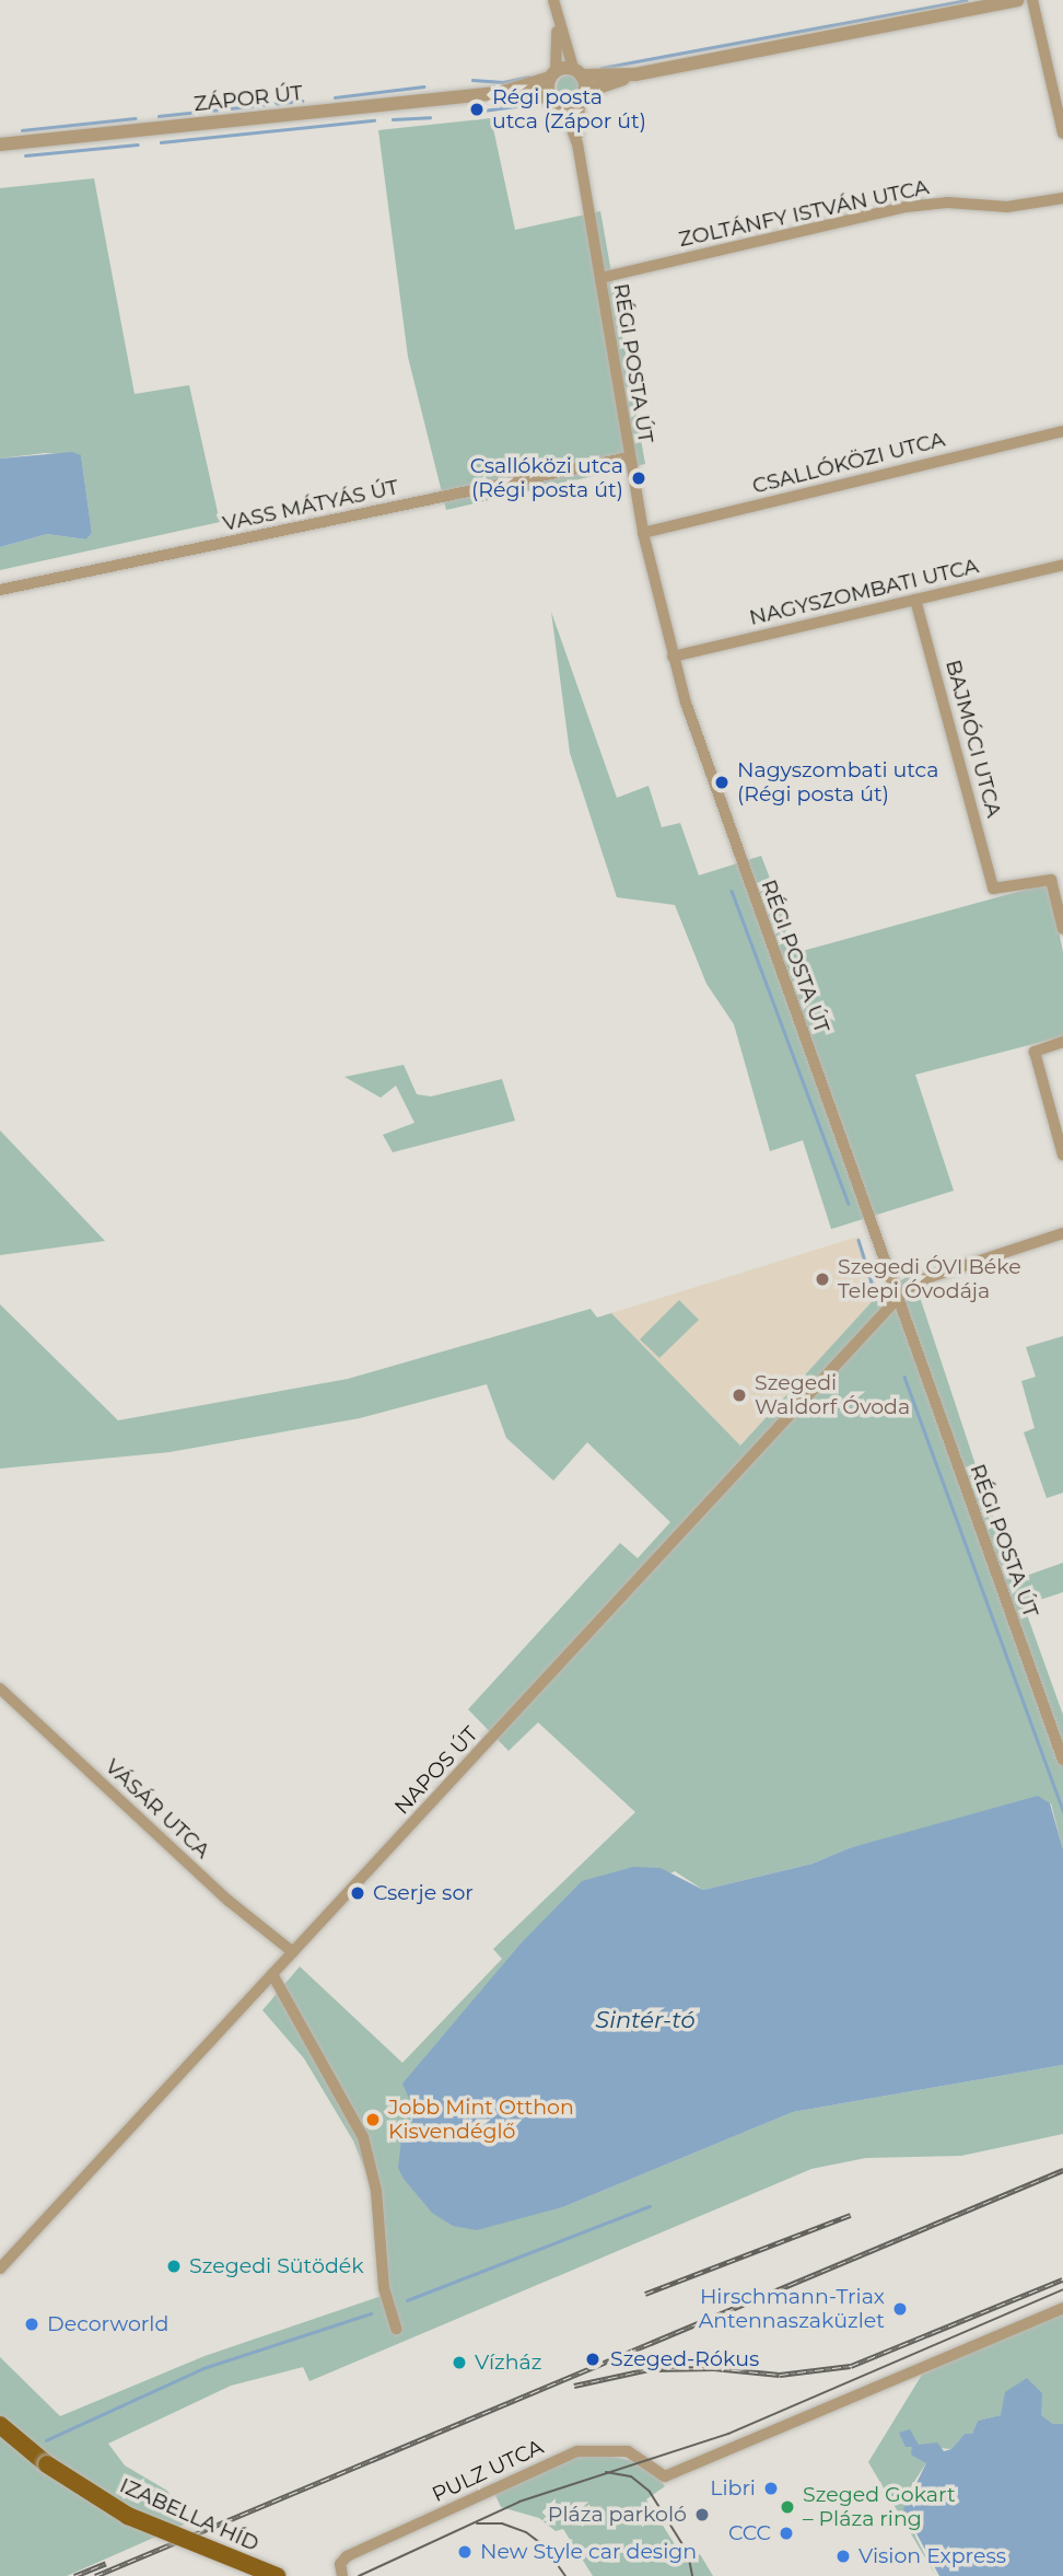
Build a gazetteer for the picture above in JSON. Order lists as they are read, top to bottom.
{
  "streets": {
    "main road": ["IZABELLA HÍD"],
    "street": [
      "ZÁPOR ÚT",
      "ZOLTÁNFY ISTVÁN UTCA",
      "RÉGI POSTA ÚT",
      "CSALLÓKÖZI UTCA",
      "VASS MÁTYÁS ÚT",
      "NAGYSZOMBATI UTCA",
      "BAJMÓCI UTCA",
      "NAPOS ÚT",
      "VÁSÁR UTCA",
      "PULZ UTCA"
    ]
  },
  "crossings": [
    ["ZÁPOR ÚT", "RÉGI POSTA ÚT"],
    ["ZOLTÁNFY ISTVÁN UTCA", "RÉGI POSTA ÚT"],
    ["RÉGI POSTA ÚT", "CSALLÓKÖZI UTCA"],
    ["RÉGI POSTA ÚT", "VASS MÁTYÁS ÚT"],
    ["RÉGI POSTA ÚT", "NAGYSZOMBATI UTCA"],
    ["RÉGI POSTA ÚT", "NAPOS ÚT"],
    ["NAGYSZOMBATI UTCA", "BAJMÓCI UTCA"],
    ["NAPOS ÚT", "VÁSÁR UTCA"]
  ],
  "water": ["Sintér-tó"],
  "places": [
    "Régi posta utca (Zápor út)",
    "Csallóközi utca (Régi posta út)",
    "Nagyszombati utca (Régi posta út)",
    "Szegedi ÓVI Béke Telepi Óvodája",
    "Szegedi Waldorf Óvoda",
    "Cserje sor",
    "Jobb Mint Otthon Kisvendéglő",
    "Szegedi Sütödék",
    "Hirschmann-Triax Antennaszaküzlet",
    "Decorworld",
    "Szeged-Rókus",
    "Vízház",
    "Libri",
    "Szeged Gokart – Pláza ring",
    "Pláza parkoló",
    "CCC",
    "New Style car design",
    "Vision Express"
  ]
}
